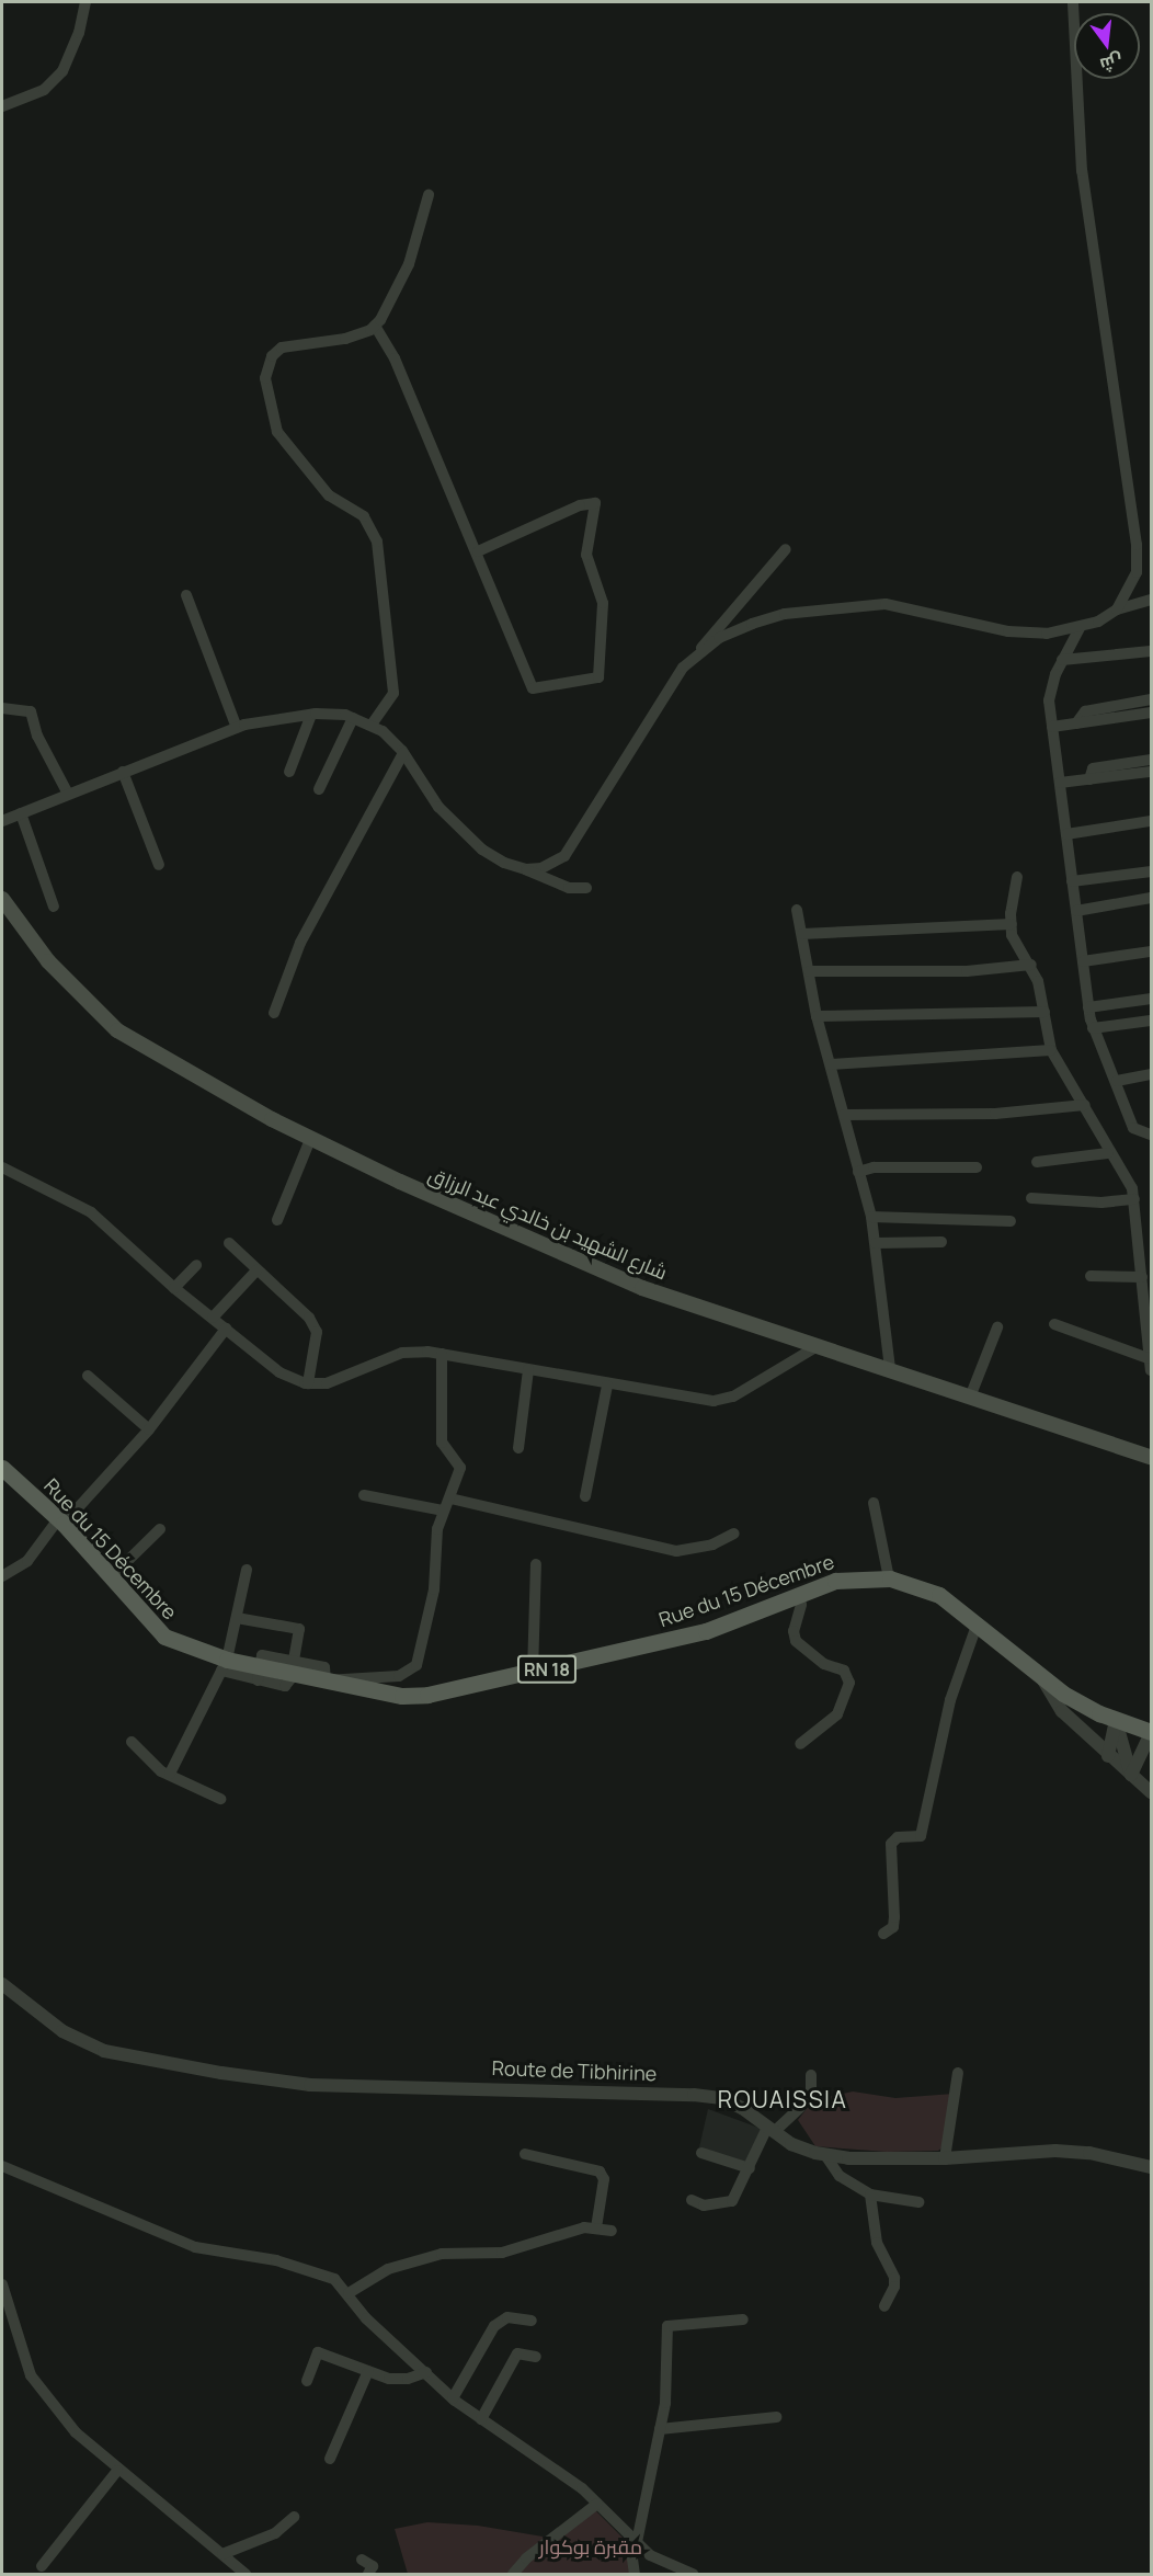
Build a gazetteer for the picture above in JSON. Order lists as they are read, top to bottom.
{
  "streets": {
    "main road": ["شارع الشهيد بن خالدي عبد الرزاق", "Rue du 15 Décembre", "RN 18"],
    "street": ["Route de Tibhirine"]
  },
  "districts": ["ROUAISSIA"],
  "parks": ["مقبرة بوكوار"],
  "north": "bottom"
}
